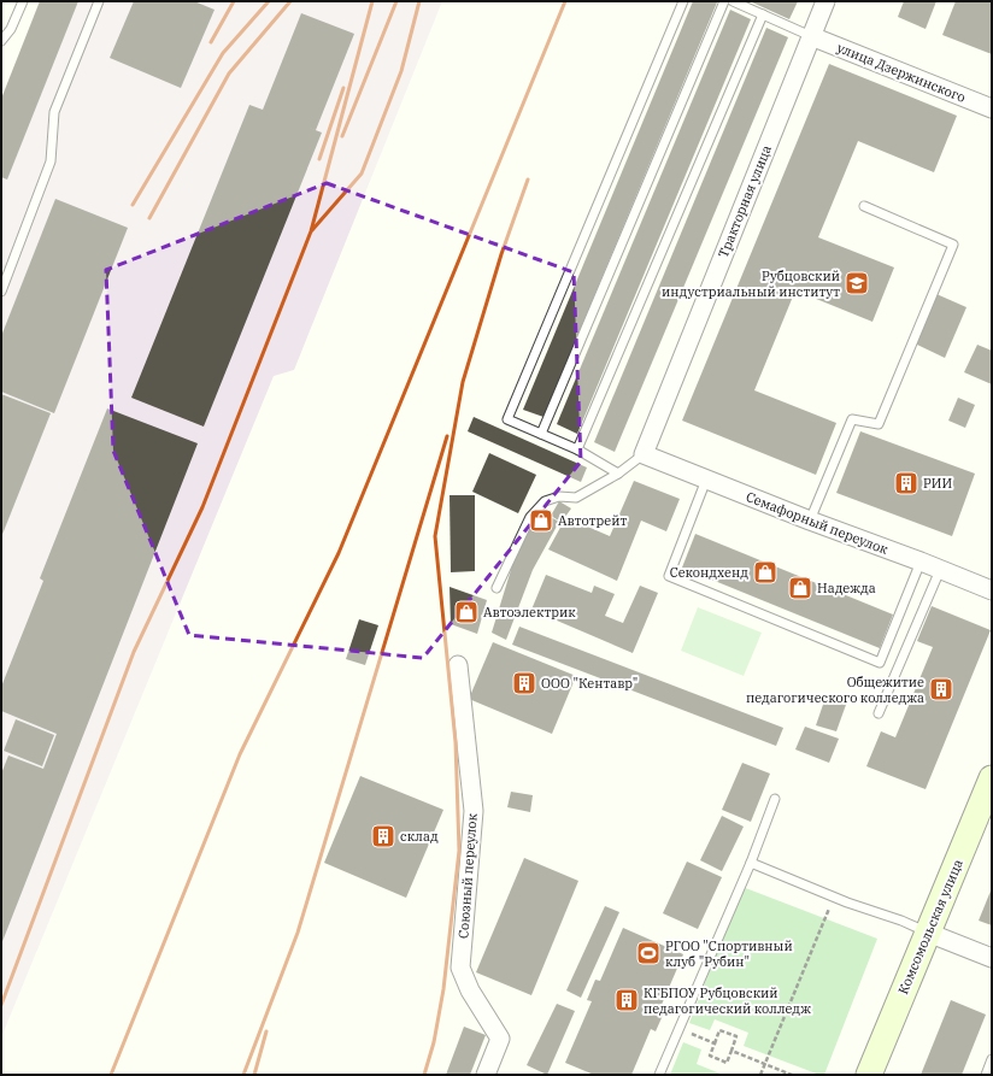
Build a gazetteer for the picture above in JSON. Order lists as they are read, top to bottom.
{
  "streets": {
    "main road": ["Комсомольская улица"],
    "street": [
      "улица Дзержинского",
      "Тракторная улица",
      "Семафорный переулок",
      "Союзный переулок"
    ]
  },
  "crossings": [
    ["улица Дзержинского", "Тракторная улица"],
    ["Тракторная улица", "Семафорный переулок"]
  ],
  "places": {
    "school or university": ["Рубцовский индустриальный институт"],
    "building": [
      "РИИ",
      "ООО \"Кентавр\"",
      "Общежитие педагогического колледжа",
      "склад",
      "КГБПОУ Рубцовский педагогический колледж"
    ],
    "shop": [
      "Автотрейт",
      "Секондхенд",
      "Надежда",
      "Автоэлектрик"
    ],
    "sports": ["РГОО \"Спортивный клуб \"Рубин\""]
  }
}
